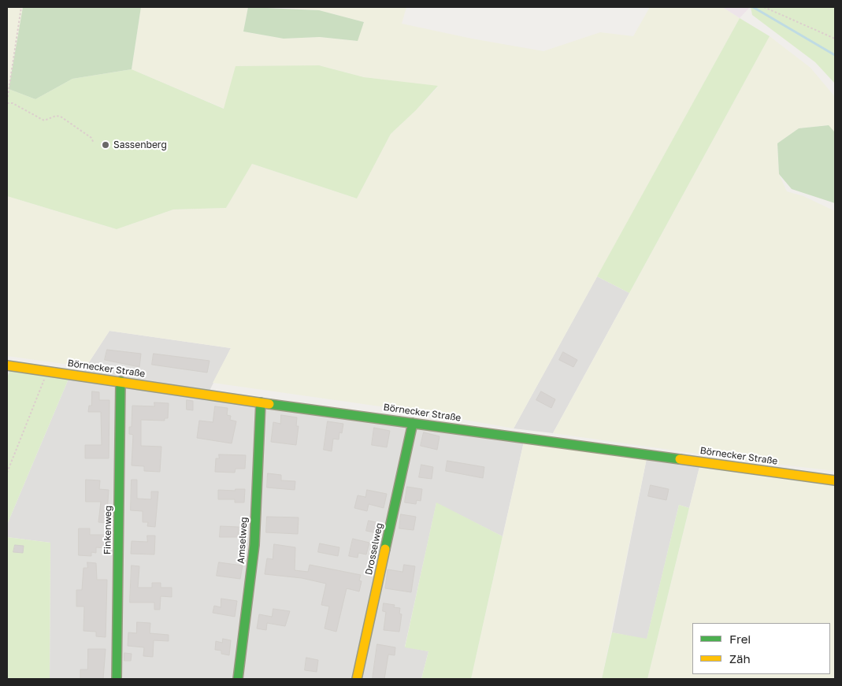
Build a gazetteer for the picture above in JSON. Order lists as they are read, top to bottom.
{
  "streets": {
    "street": [
      "Börnecker Straße",
      "Finkenweg",
      "Amselweg",
      "Drosselweg"
    ]
  },
  "crossings": [
    ["Börnecker Straße", "Finkenweg"],
    ["Börnecker Straße", "Amselweg"],
    ["Börnecker Straße", "Drosselweg"]
  ],
  "places": ["Sassenberg"],
  "legend": ["Frei", "Zäh"]
}
